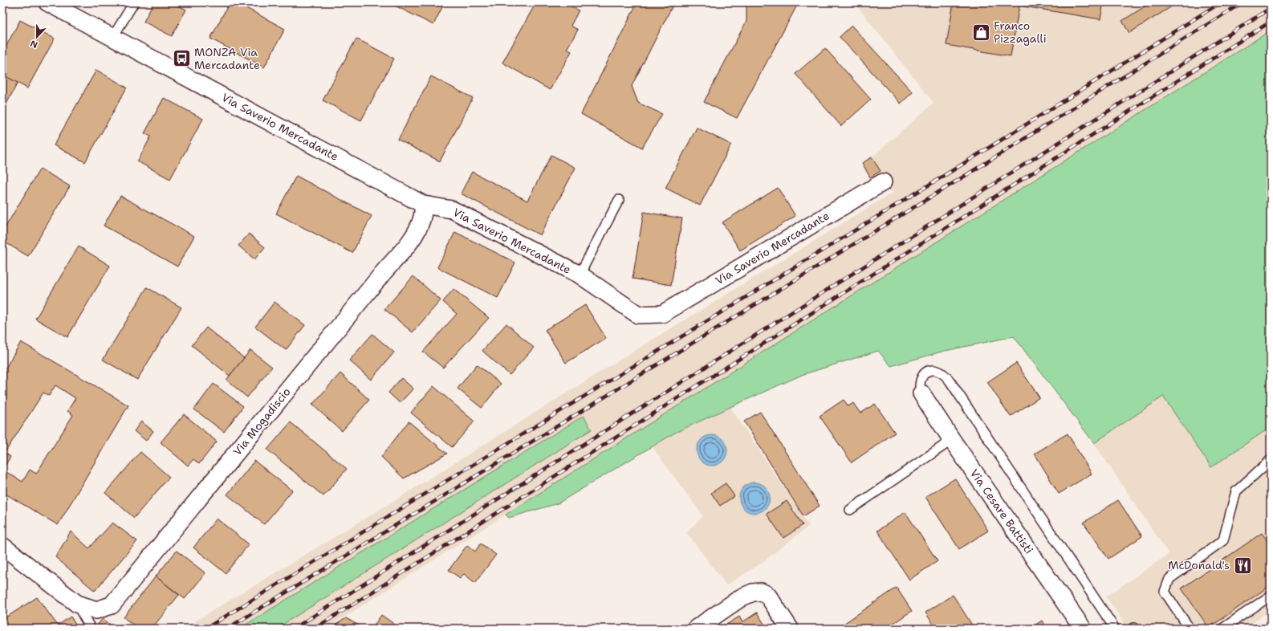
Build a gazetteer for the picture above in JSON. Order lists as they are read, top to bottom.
{
  "streets": {
    "street": ["Via Saverio Mercadante", "Via Mogadiscio", "Via Cesare Battisti"]
  },
  "crossings": [
    ["Via Saverio Mercadante", "Via Mogadiscio"]
  ],
  "places": {
    "shop": ["Franco Pizzagalli"],
    "bus stop": ["MONZA Via Mercadante"],
    "restaurant": ["McDonald's"]
  },
  "north": "bottom"
}
